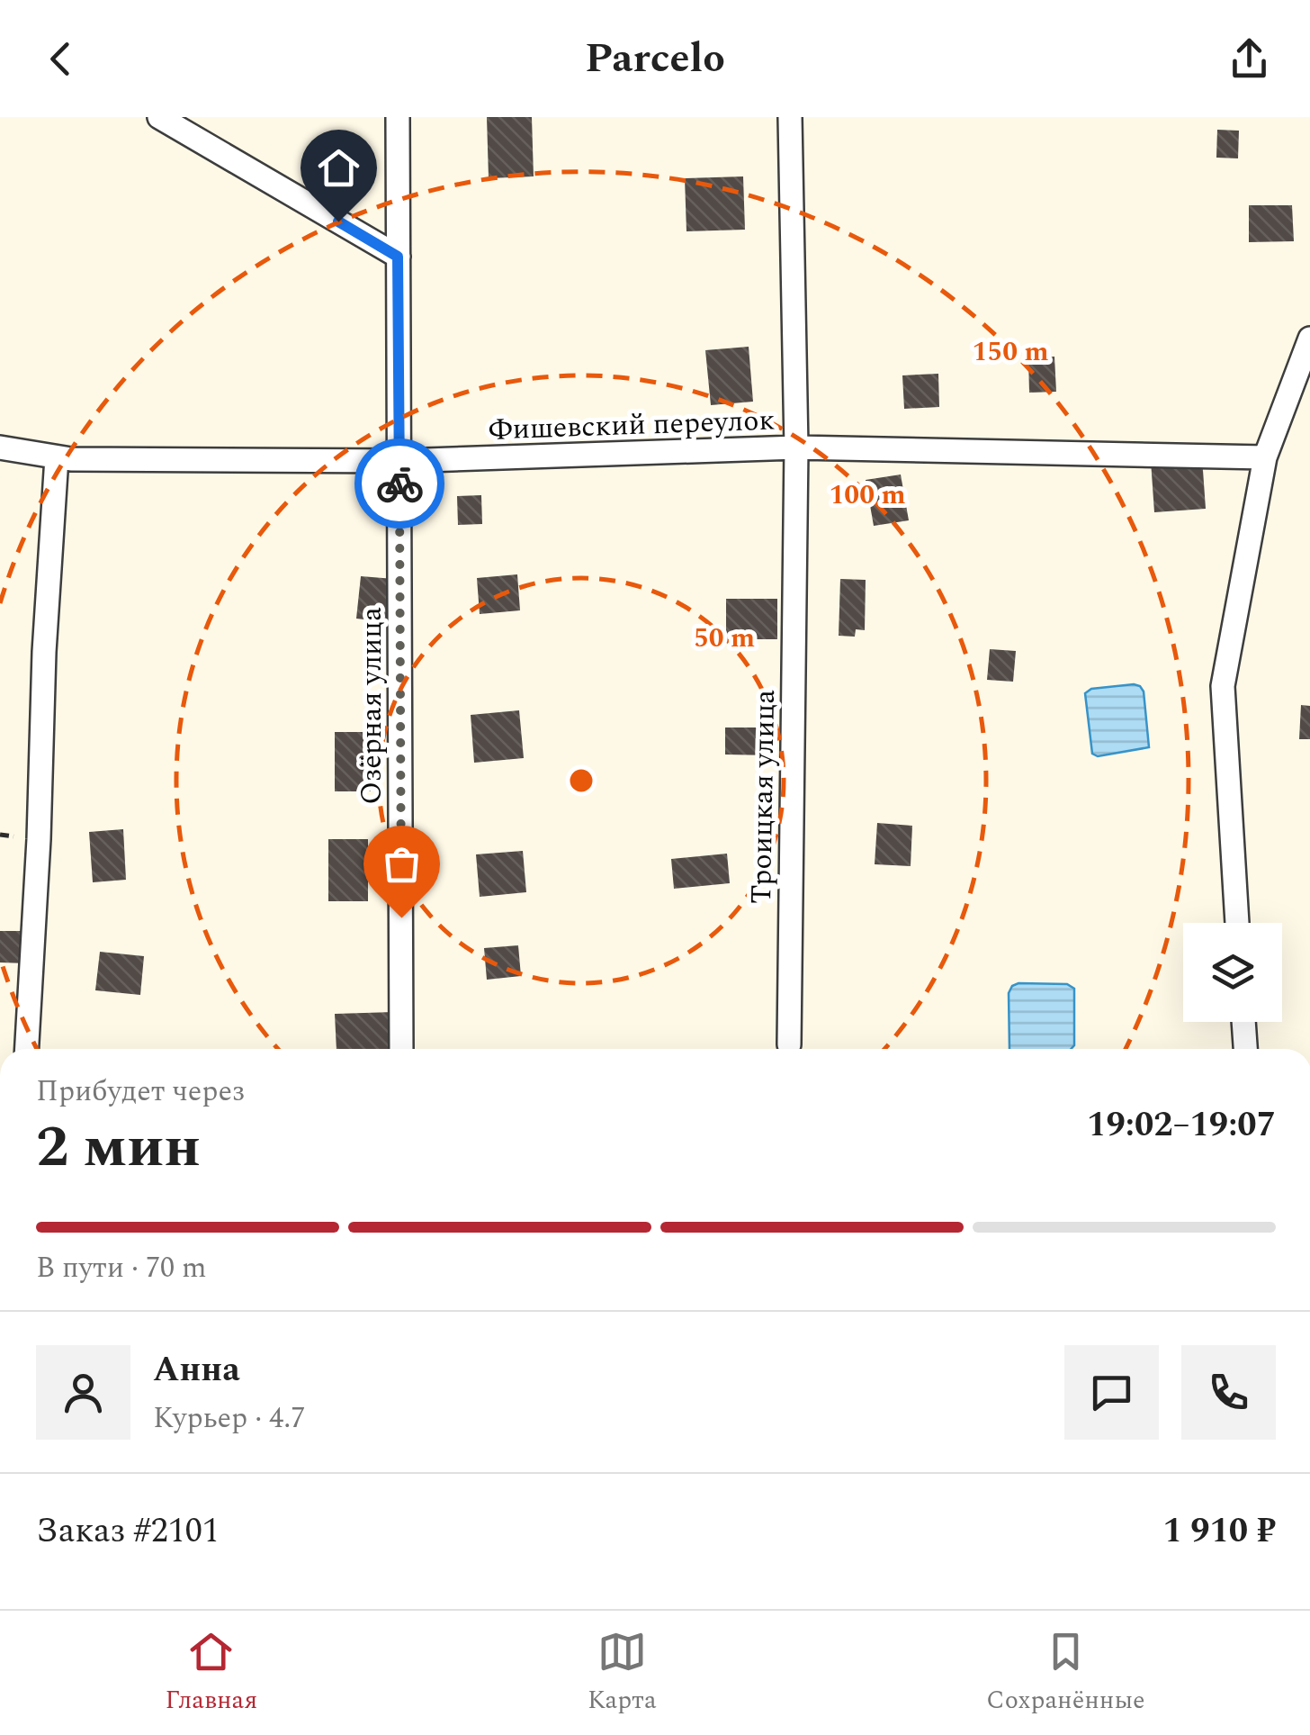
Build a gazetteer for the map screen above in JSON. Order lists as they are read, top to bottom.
{
  "streets": {
    "street": ["Фишевский переулок", "Озёрная улица", "Троицкая улица"]
  },
  "crossings": [
    ["Фишевский переулок", "Озёрная улица"],
    ["Фишевский переулок", "Троицкая улица"]
  ],
  "page": {
    "header": "Parcelo",
    "heading": ["2 мин", "Прибудет через", "19:02–19:07"],
    "panel": [
      "Анна",
      "Курьер · 4.7",
      "Заказ #2101",
      "1 910 ₽"
    ],
    "bar": "В пути · 70 m",
    "tabs": ["Главная", "Карта", "Сохранённые"]
  },
  "rings": ["150 m", "100 m", "50 m"]
}
